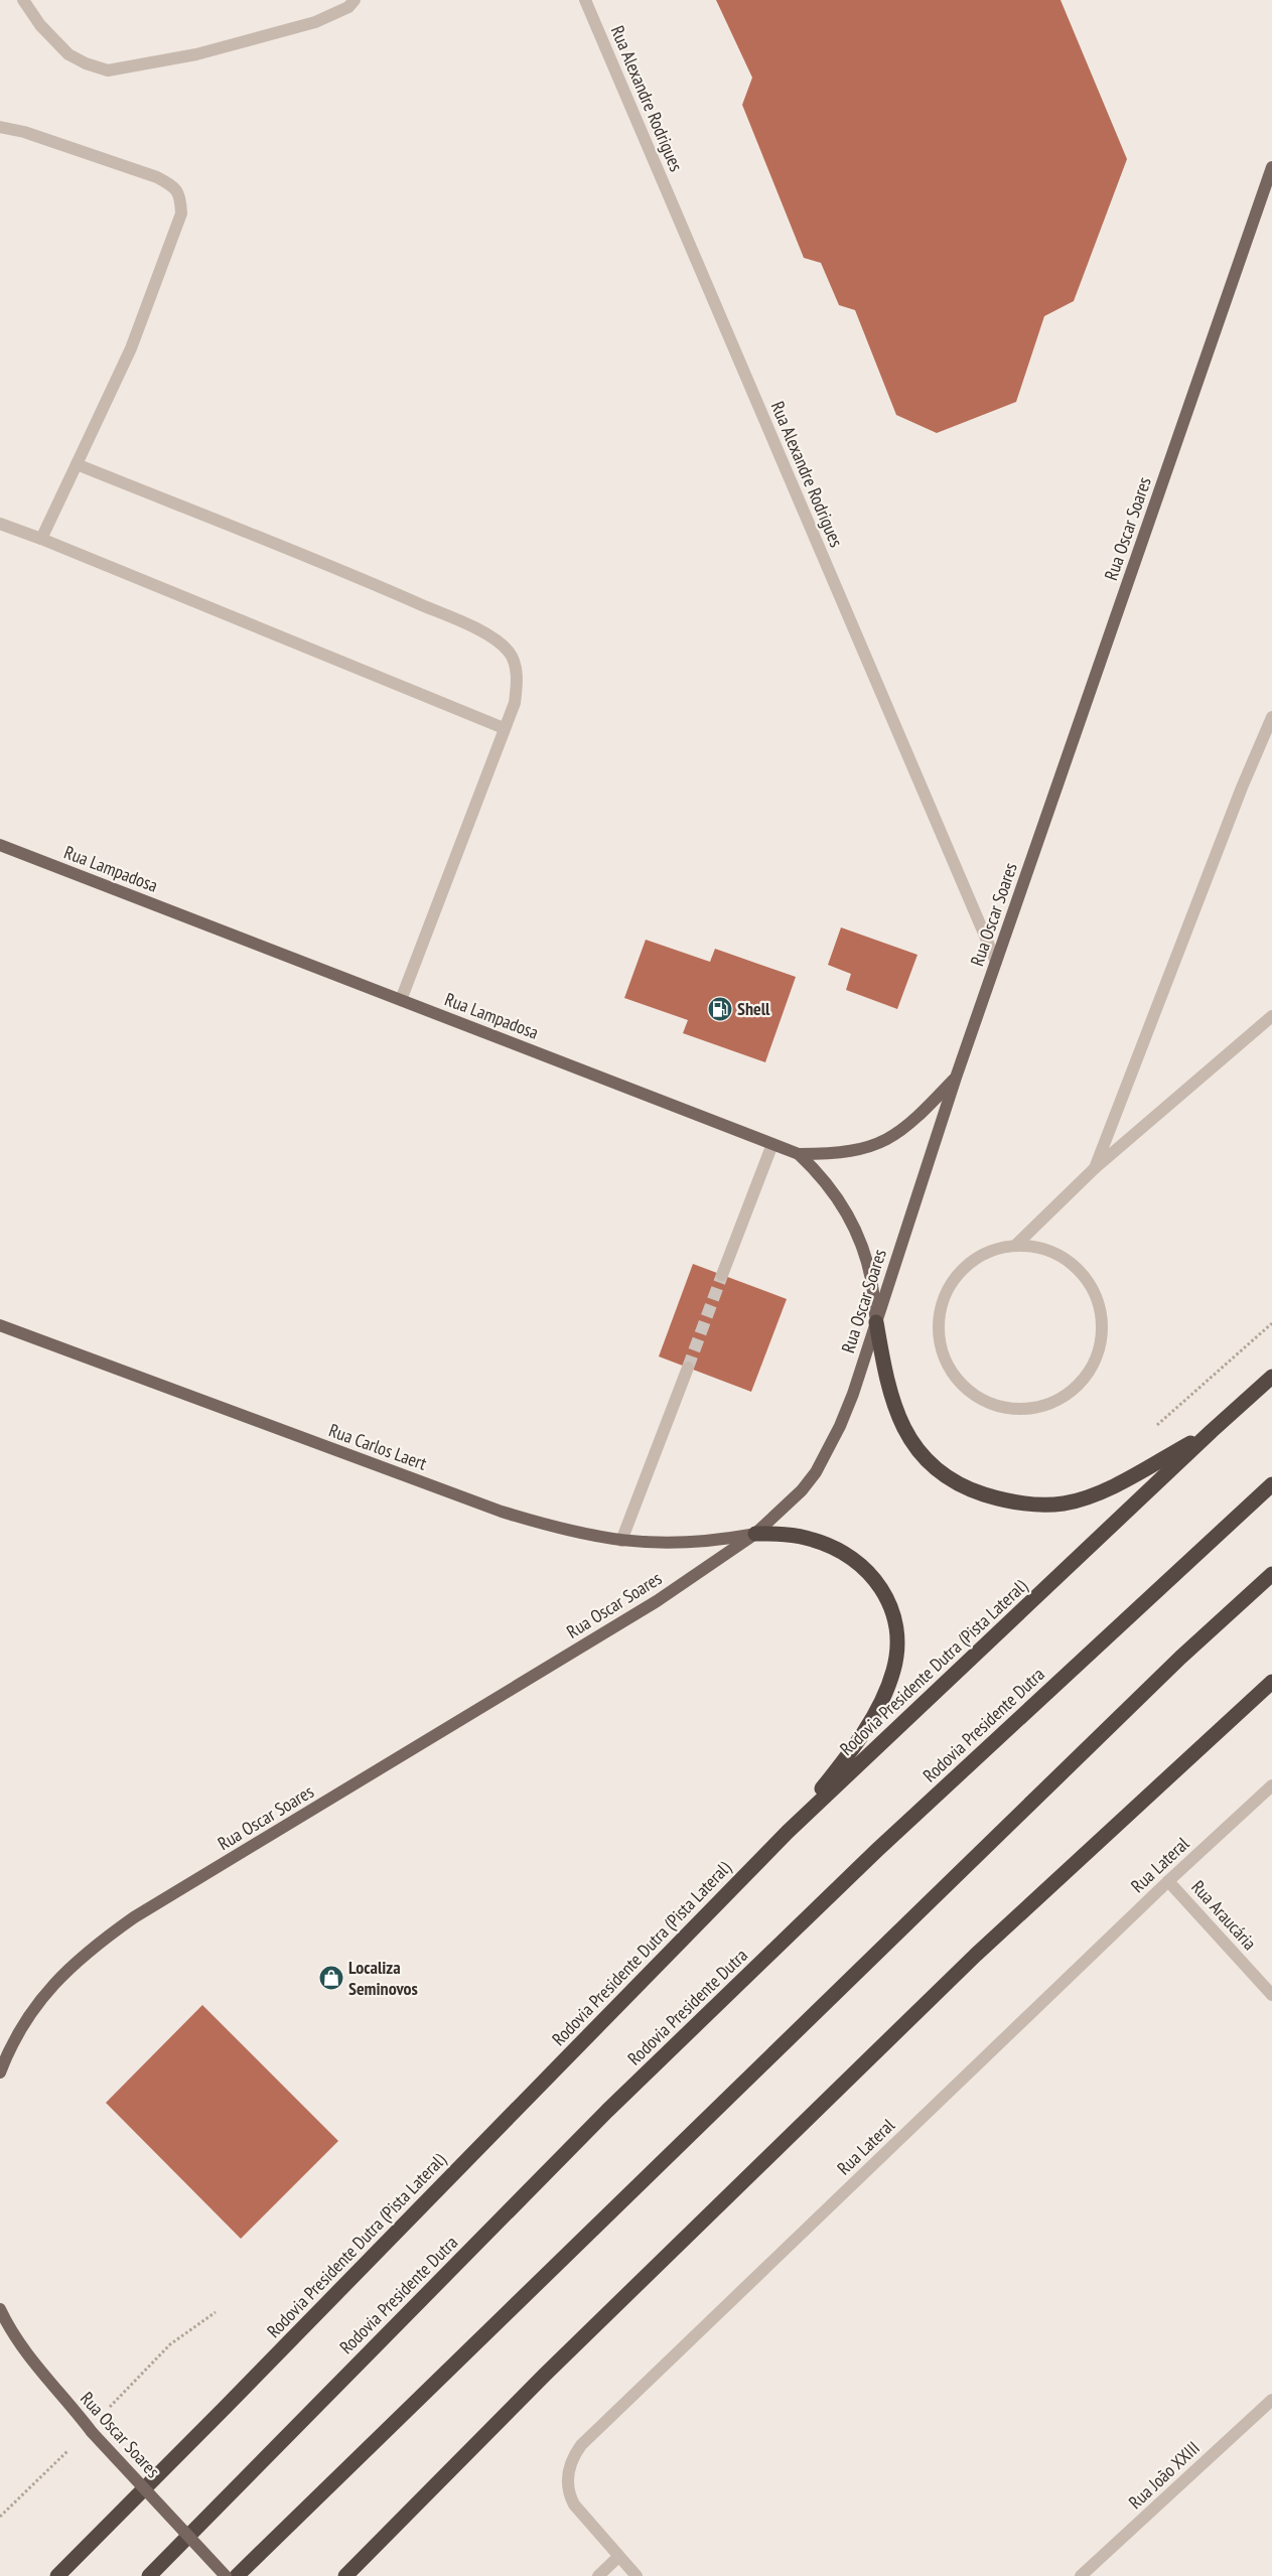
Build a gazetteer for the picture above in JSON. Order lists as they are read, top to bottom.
{
  "streets": {
    "highway": ["Rodovia Presidente Dutra (Pista Lateral)", "Rodovia Presidente Dutra"],
    "main road": ["Rua Oscar Soares", "Rua Lampadosa", "Rua Carlos Laert"],
    "street": [
      "Rua Alexandre Rodrigues",
      "Rua Lateral",
      "Rua Araucária",
      "Rua João XXIII"
    ]
  },
  "crossings": [
    ["Rua Alexandre Rodrigues", "Rua Oscar Soares"],
    ["Rua Oscar Soares", "Rua Lampadosa"],
    ["Rua Oscar Soares", "Rua Carlos Laert"],
    ["Rua Lateral", "Rua Araucária"]
  ],
  "places": {
    "fuel station": ["Shell"],
    "shop": ["Localiza Seminovos"]
  }
}
